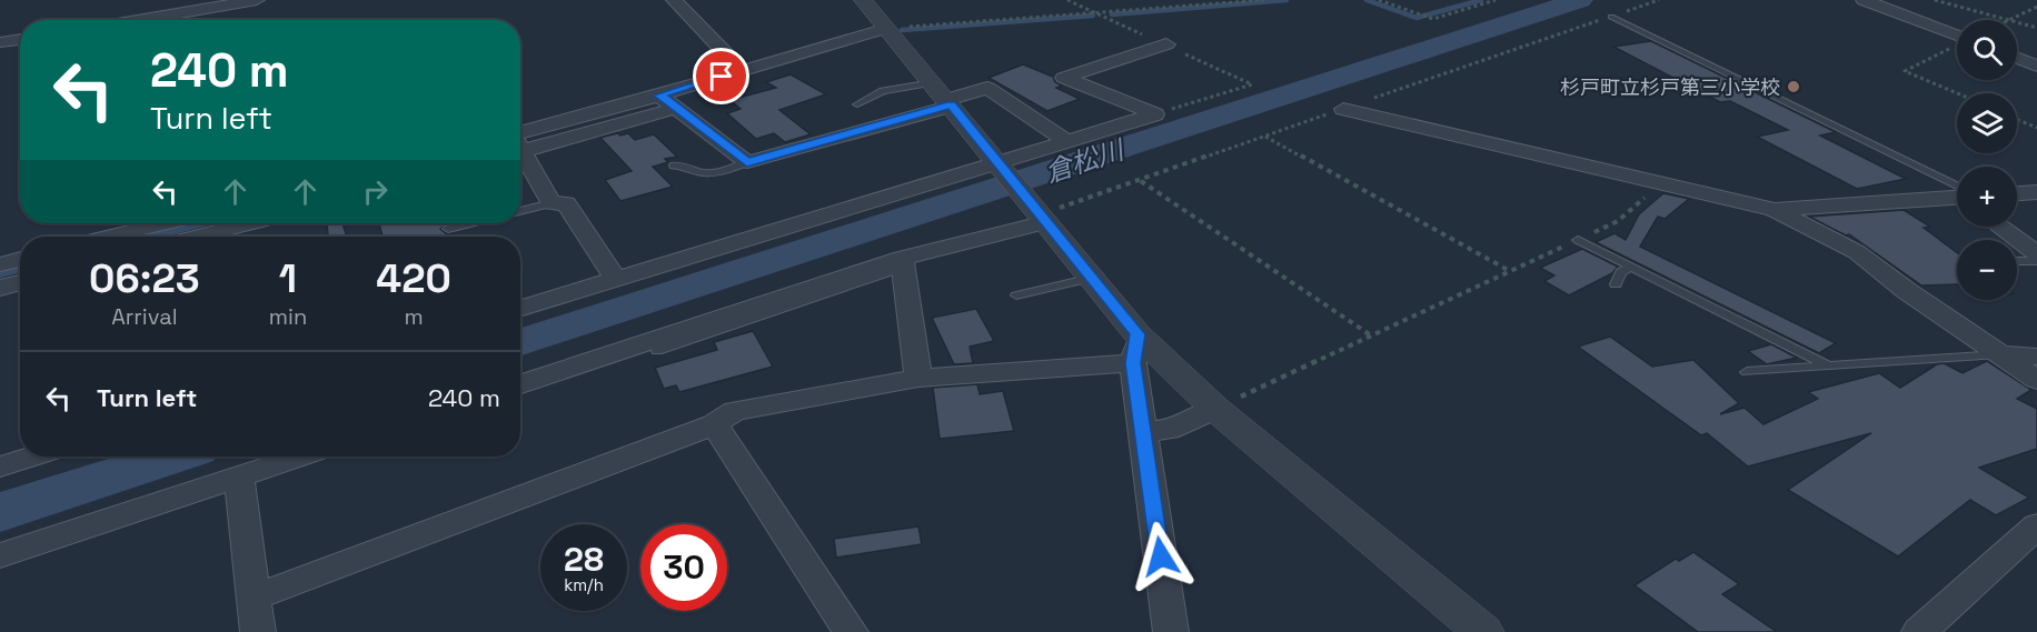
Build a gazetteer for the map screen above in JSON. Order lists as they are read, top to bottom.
{
  "water": ["倉松川"],
  "places": ["杉戸町立杉戸第三小学校"],
  "page": {
    "map_buttons": ["+", "−"],
    "turn": ["240 m", "Turn left"],
    "eta": [
      "06:23",
      "Arrival",
      "1",
      "min",
      "420",
      "m"
    ],
    "list": [
      {
        "name": "Turn left",
        "value": "240 m"
      }
    ],
    "speed": "28 km/h",
    "limit": "30"
  }
}
